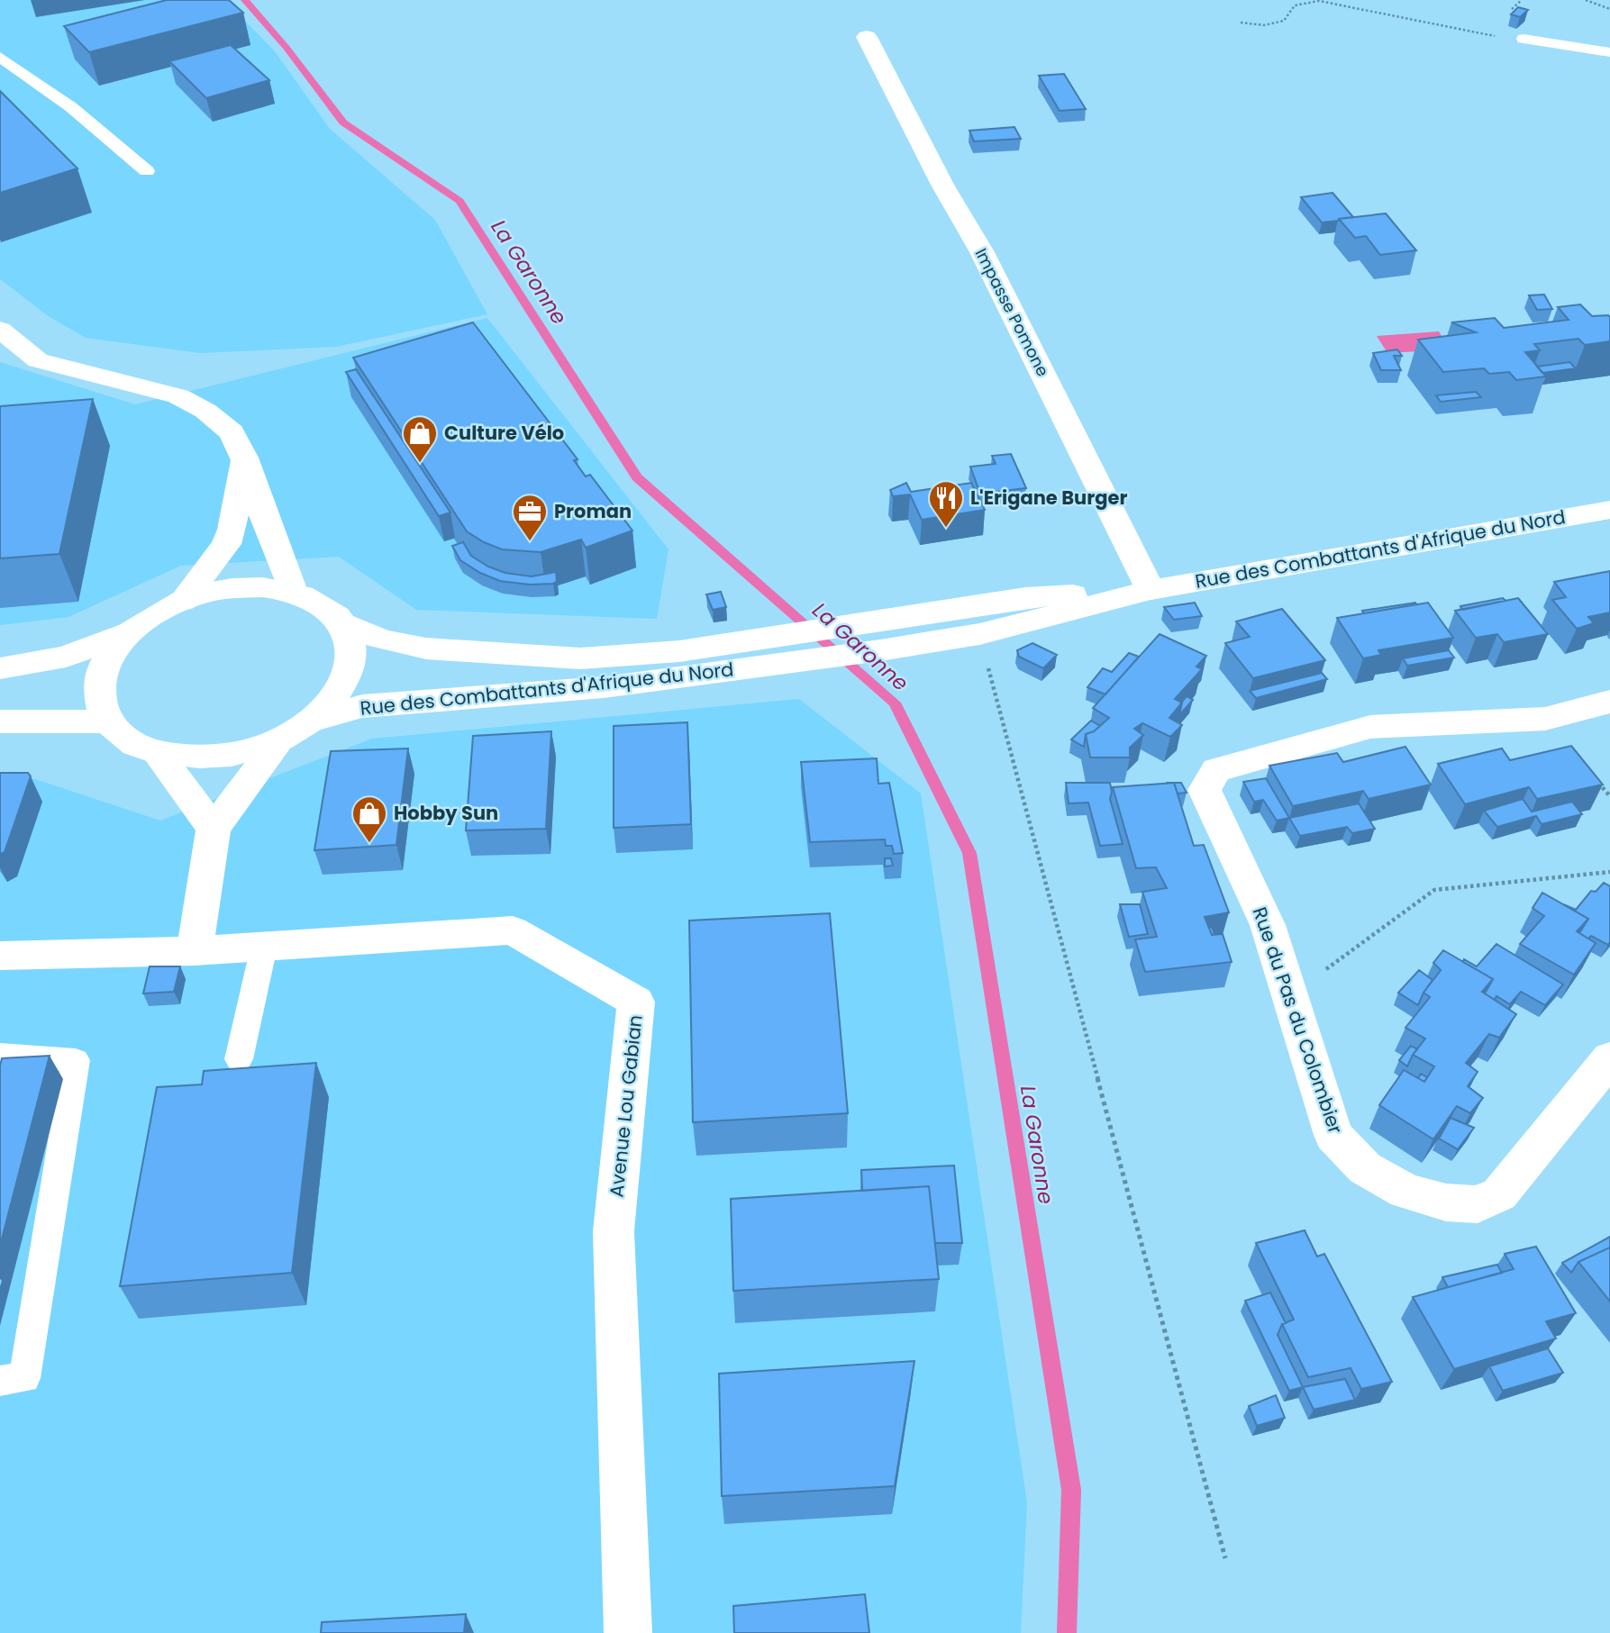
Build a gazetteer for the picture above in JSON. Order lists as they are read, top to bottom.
{
  "streets": {
    "street": [
      "Impasse Pomone",
      "Rue des Combattants d'Afrique du Nord",
      "Rue du Pas du Colombier",
      "Avenue Lou Gabian"
    ]
  },
  "crossings": [
    ["Impasse Pomone", "Rue des Combattants d'Afrique du Nord"]
  ],
  "water": ["La Garonne"],
  "places": {
    "shop": ["Culture Vélo", "Hobby Sun"],
    "restaurant": ["L'Erigane Burger"],
    "office": ["Proman"]
  }
}
